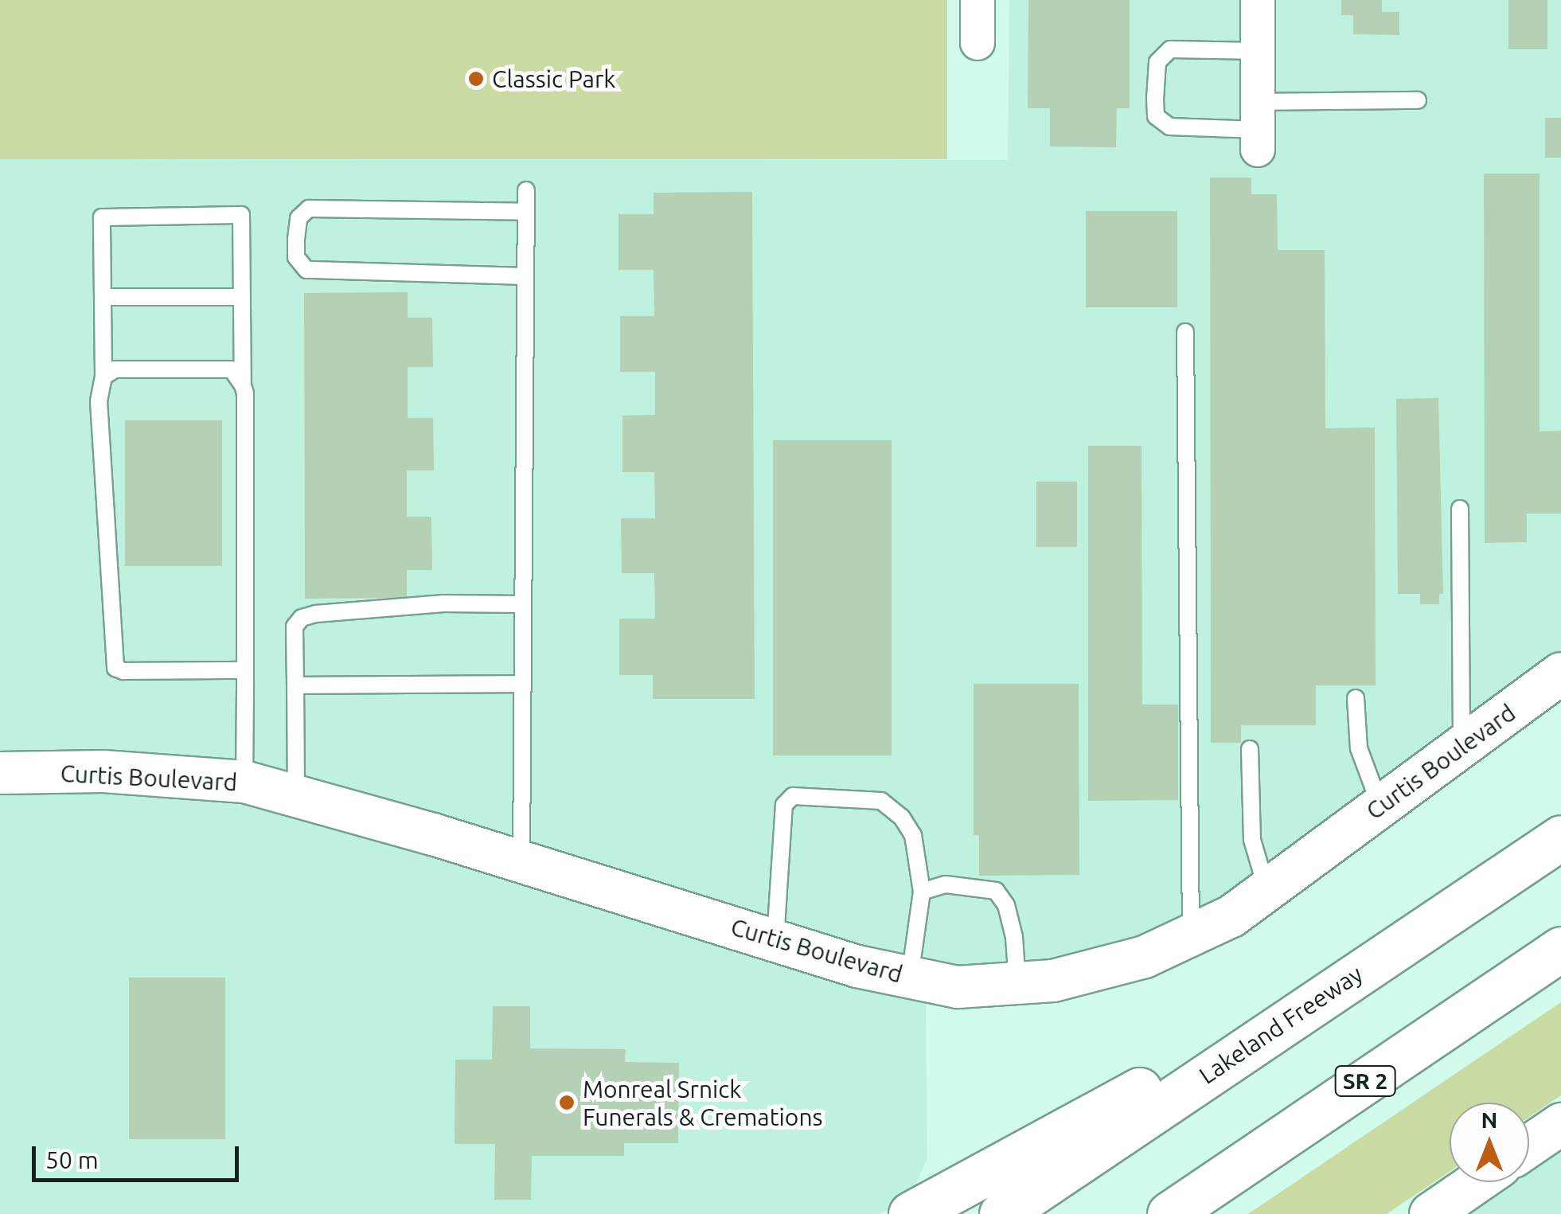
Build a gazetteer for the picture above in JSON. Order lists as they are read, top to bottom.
{
  "streets": {
    "highway": ["Lakeland Freeway", "SR 2"],
    "street": ["Curtis Boulevard"]
  },
  "places": ["Classic Park", "Monreal Srnick Funerals & Cremations"],
  "scale_bar": "50 m",
  "north": "top"
}
